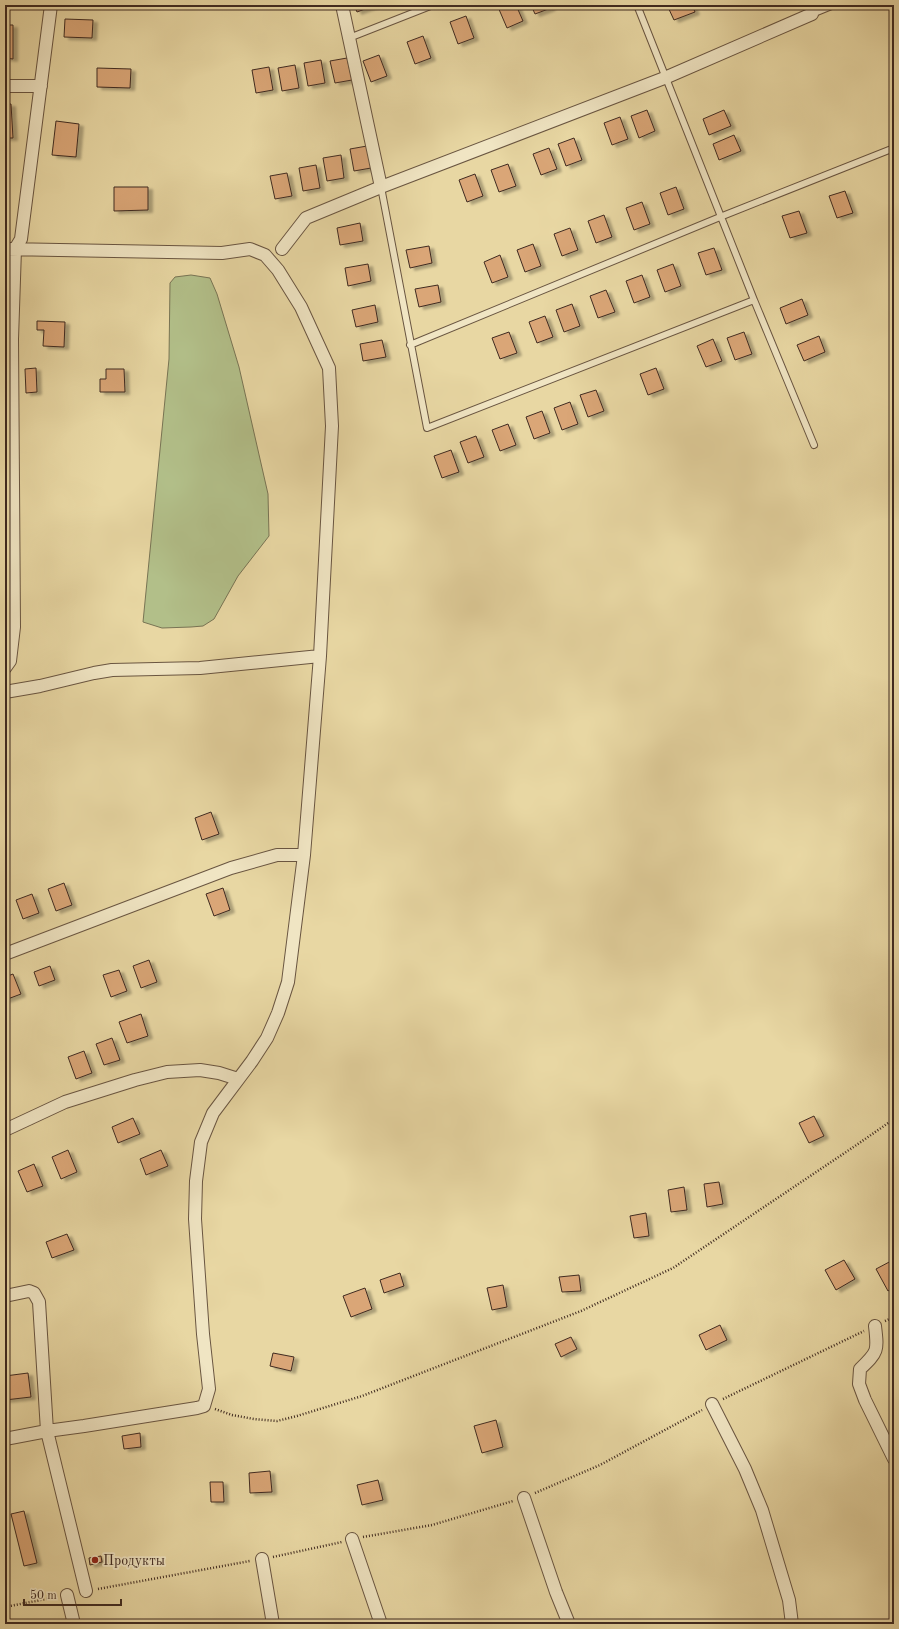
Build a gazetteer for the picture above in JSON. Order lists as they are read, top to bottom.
{
  "places": ["Продукты"],
  "scale_bar": "50 m"
}
